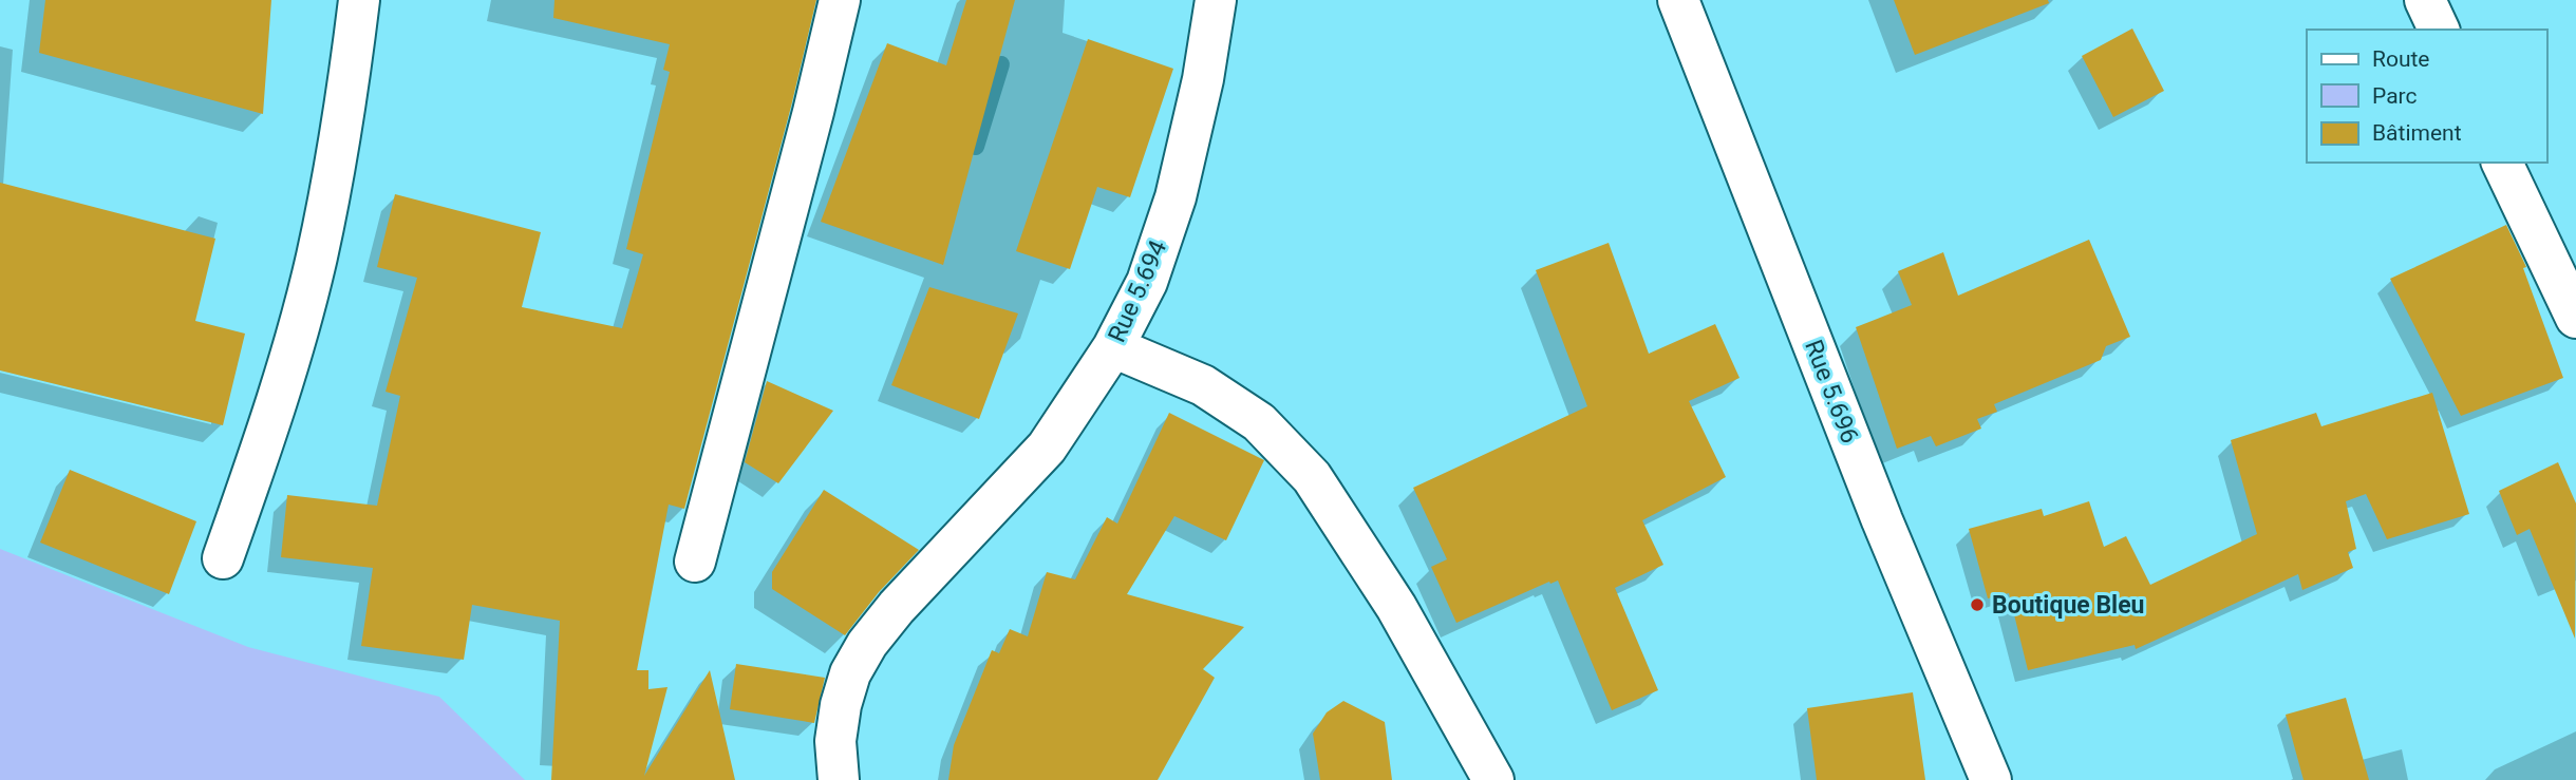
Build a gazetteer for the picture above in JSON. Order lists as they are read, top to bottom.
{
  "streets": {
    "street": ["Rue 5.694", "Rue 5.696"]
  },
  "places": ["Boutique Bleu"],
  "legend": ["Route", "Parc", "Bâtiment"]
}
